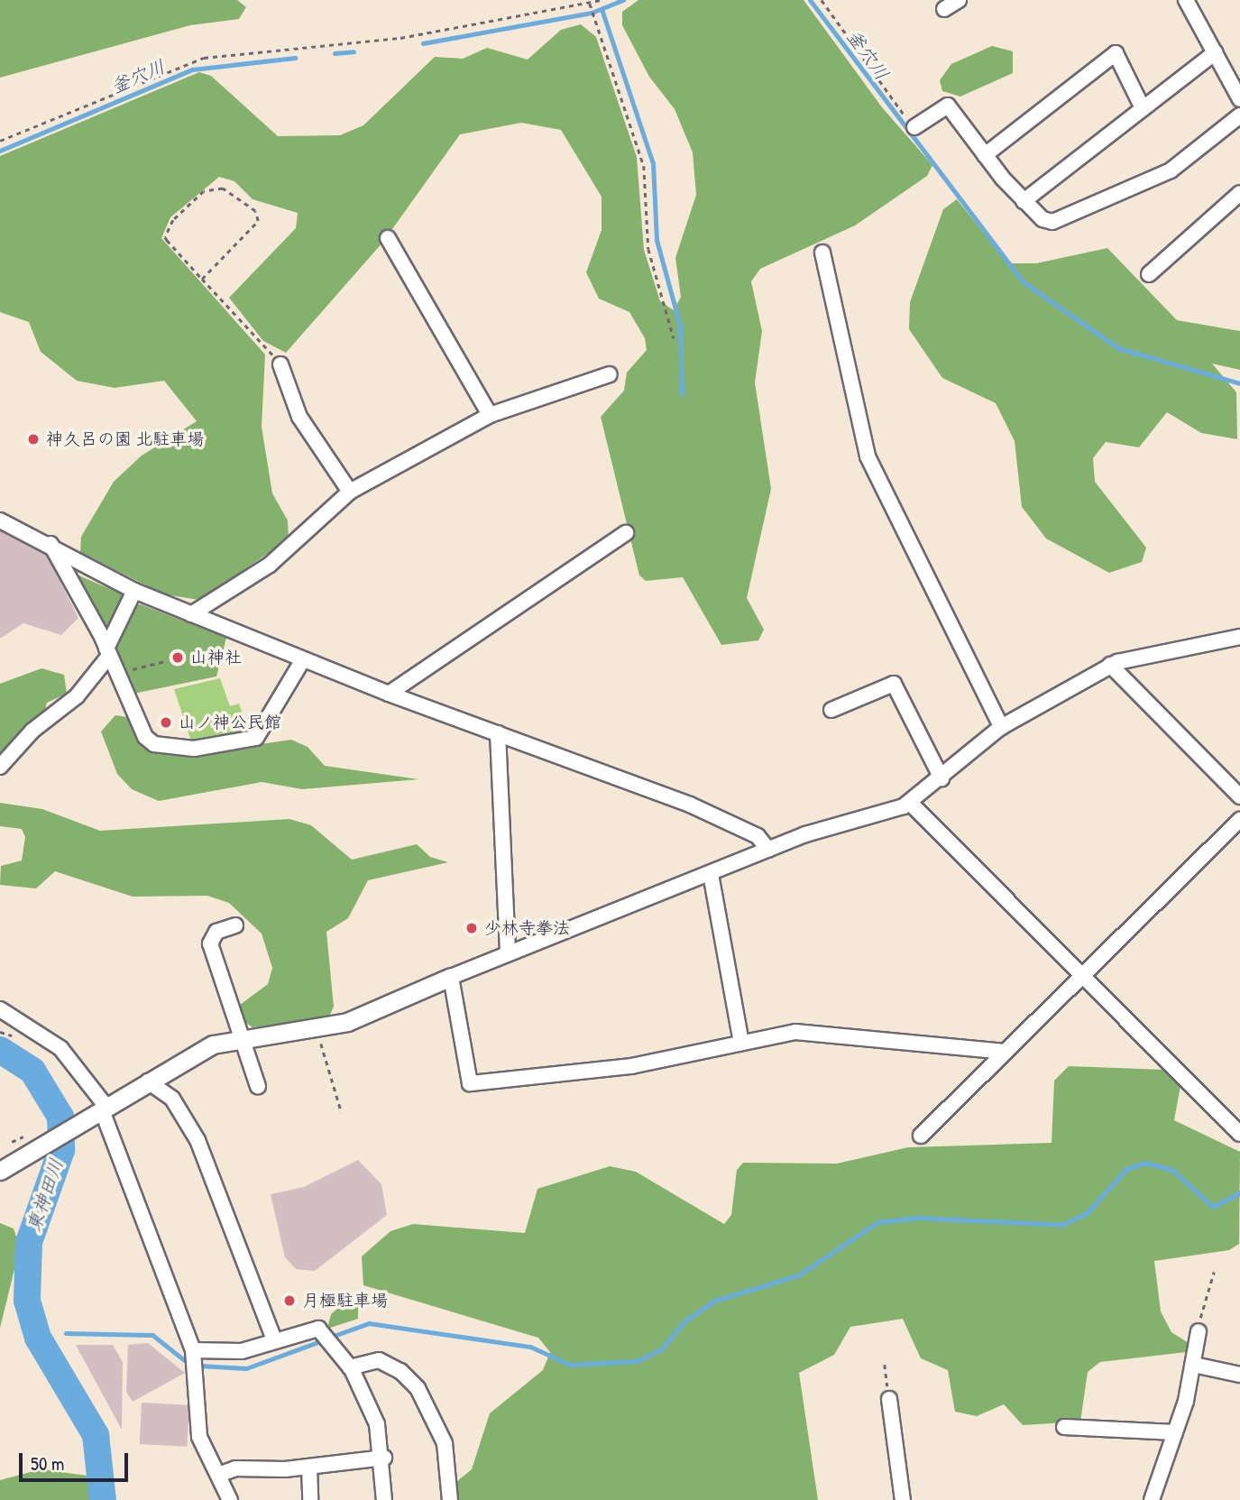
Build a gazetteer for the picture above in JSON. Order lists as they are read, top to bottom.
{
  "water": ["釜穴川", "東神田川"],
  "places": [
    "神久呂の園 北駐車場",
    "山神社",
    "山ノ神公民館",
    "少林寺拳法",
    "月極駐車場"
  ],
  "scale_bar": "50 m"
}
